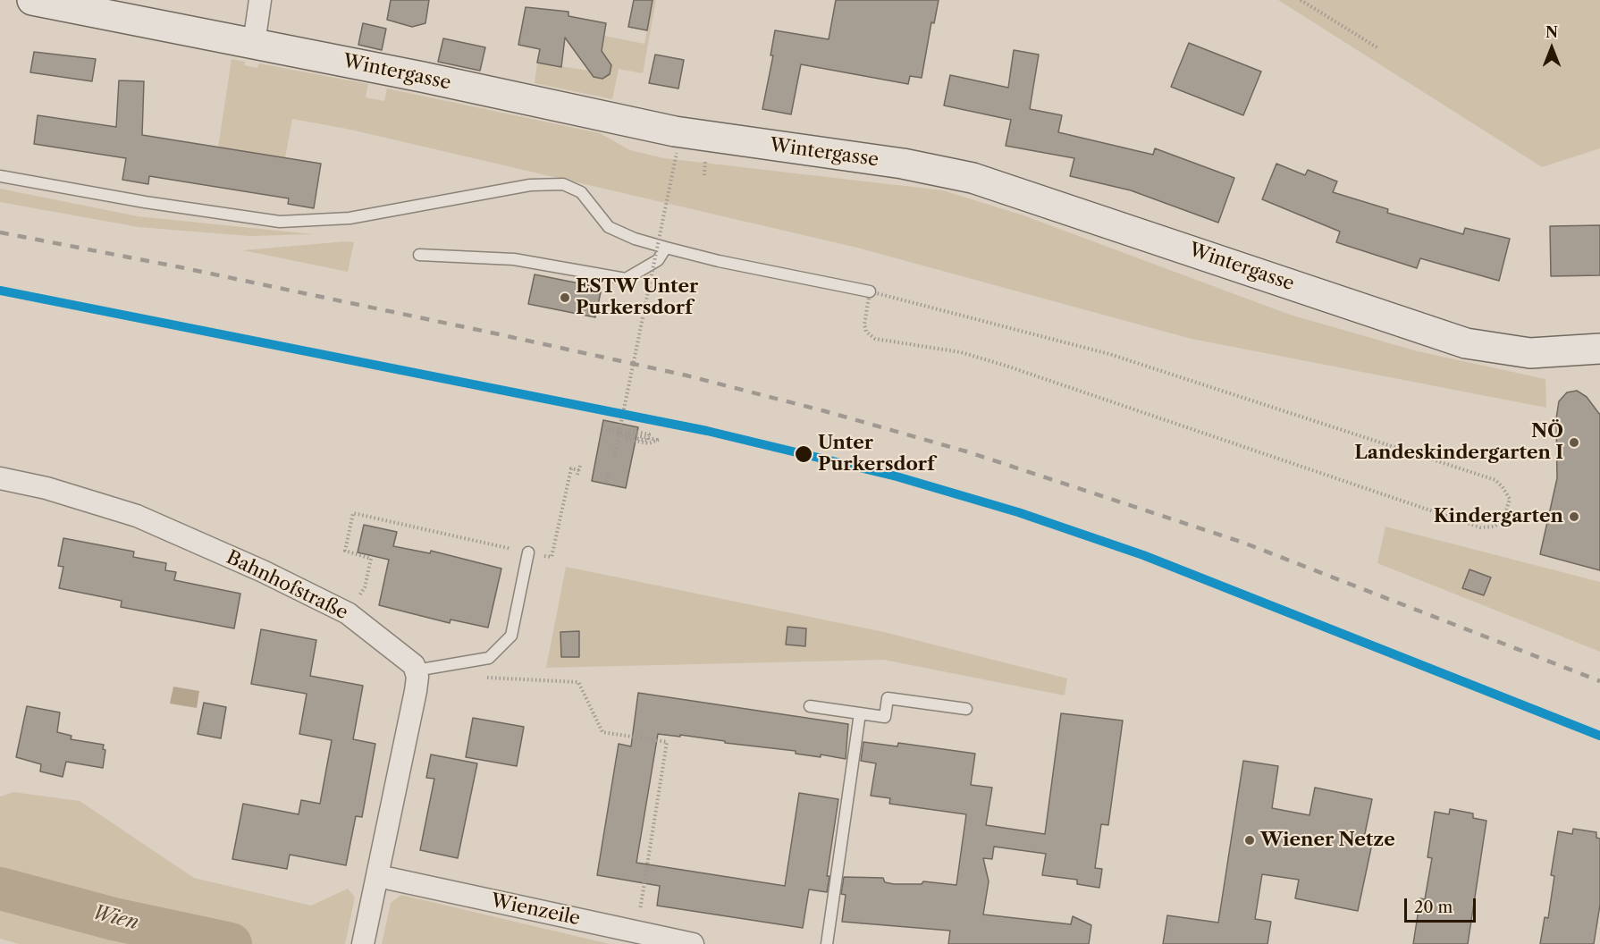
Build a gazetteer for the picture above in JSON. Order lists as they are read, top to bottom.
{
  "streets": {
    "street": ["Wintergasse", "Bahnhofstraße", "Wienzeile"]
  },
  "water": ["Wien"],
  "places": [
    "ESTW Unter Purkersdorf",
    "NÖ Landeskindergarten I",
    "Unter Purkersdorf",
    "Kindergarten",
    "Wiener Netze"
  ],
  "scale_bar": "20 m",
  "north": "top"
}
